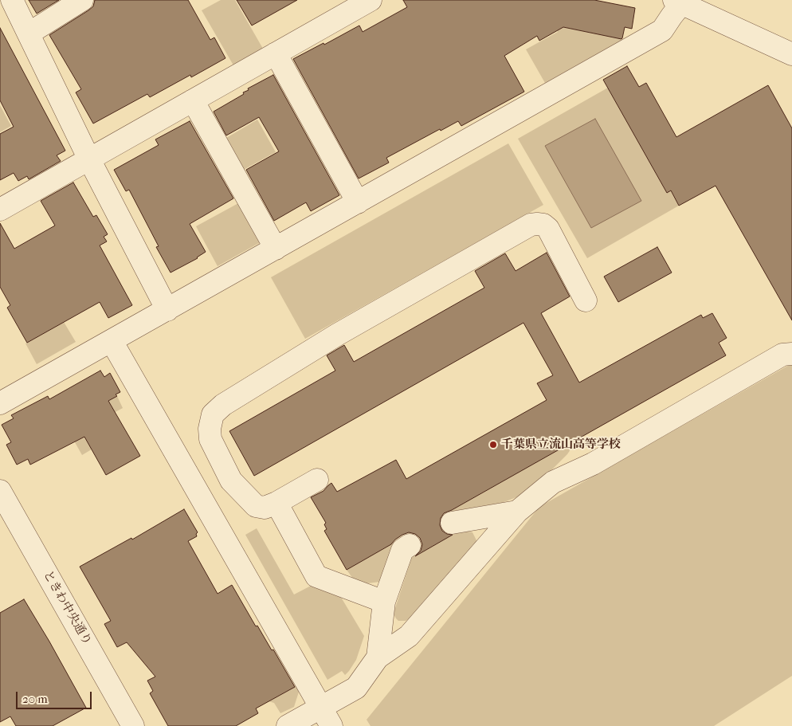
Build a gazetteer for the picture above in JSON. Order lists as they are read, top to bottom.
{
  "streets": {
    "street": ["ときわ中央通り"]
  },
  "places": ["千葉県立流山高等学校"],
  "scale_bar": "20 m"
}
